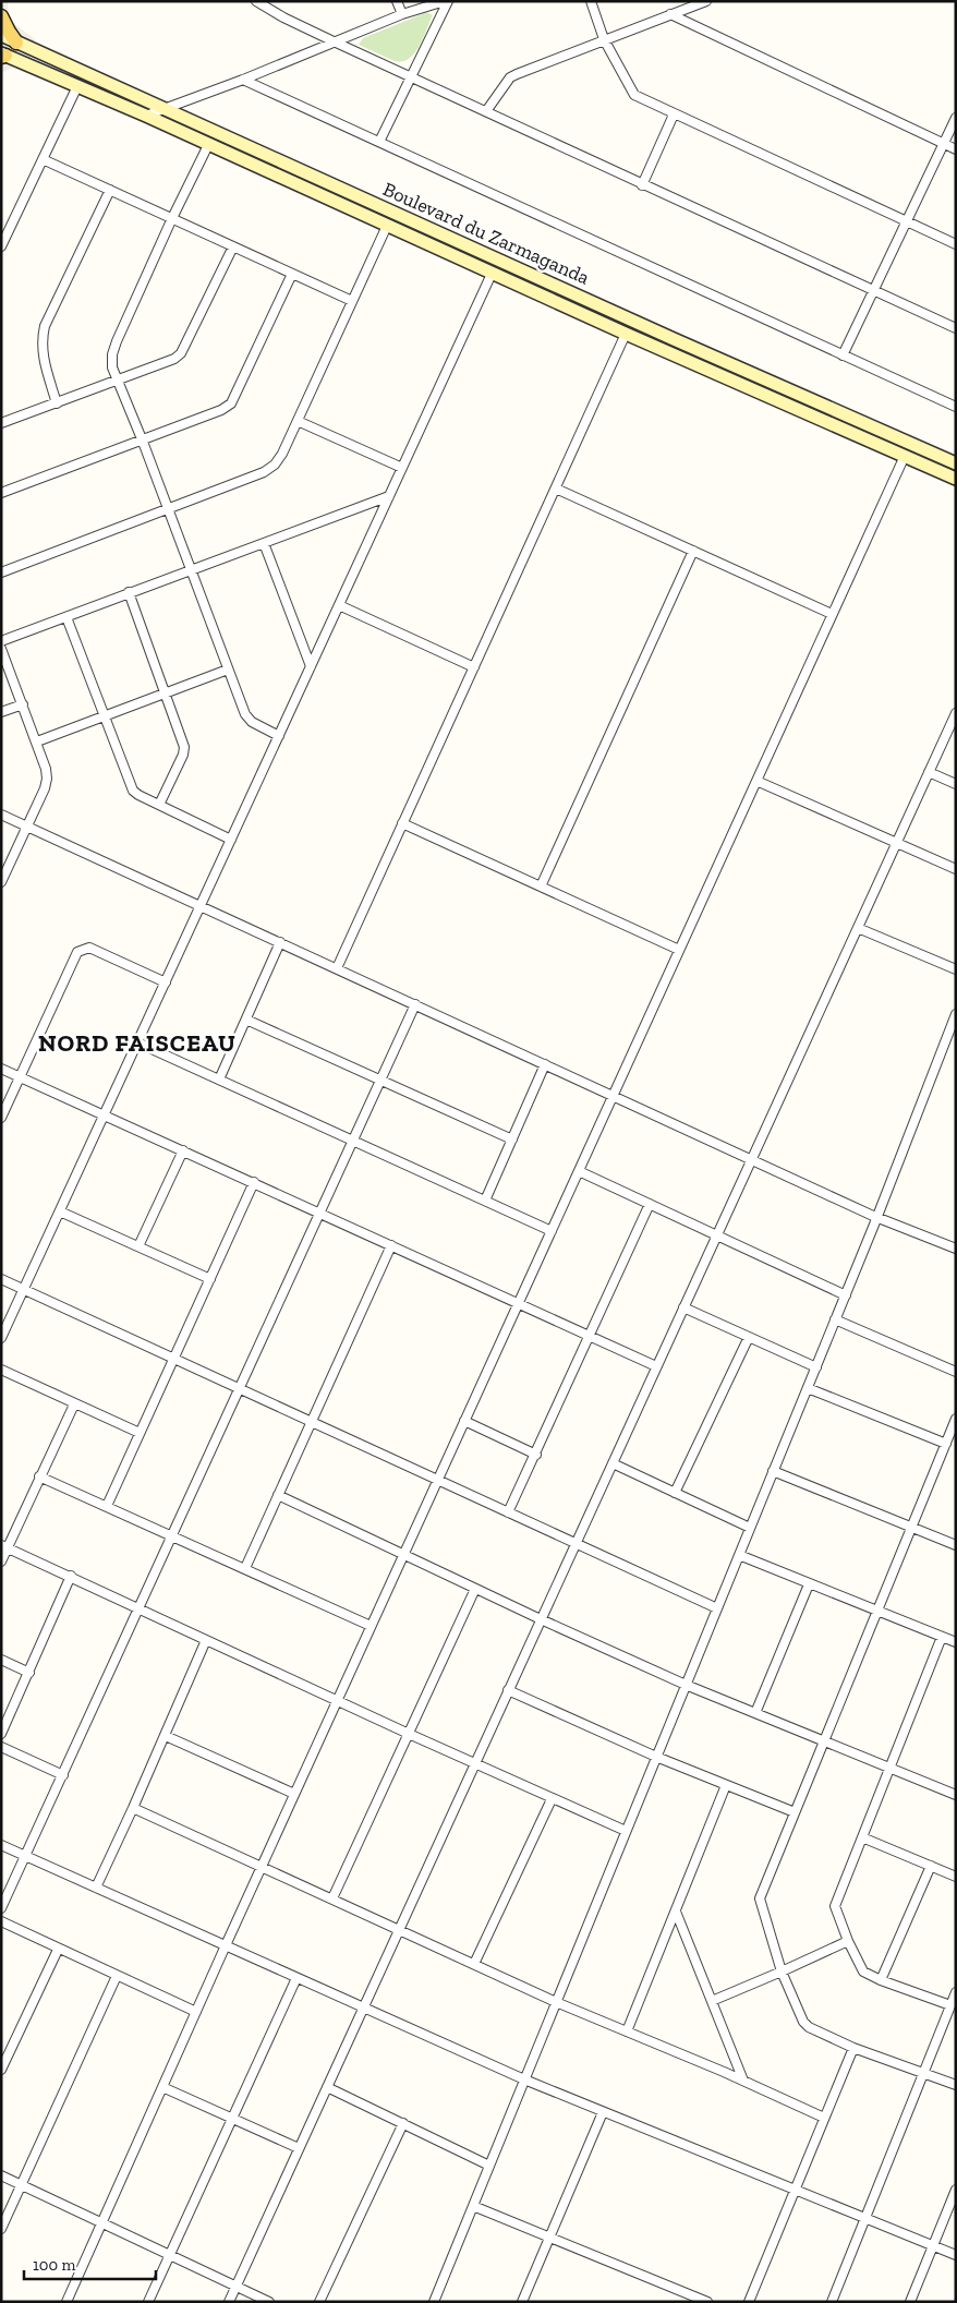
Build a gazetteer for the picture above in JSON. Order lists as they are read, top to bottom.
{
  "streets": {
    "main road": ["Boulevard du Zarmaganda"]
  },
  "districts": ["NORD FAISCEAU"],
  "scale_bar": "100 m"
}
